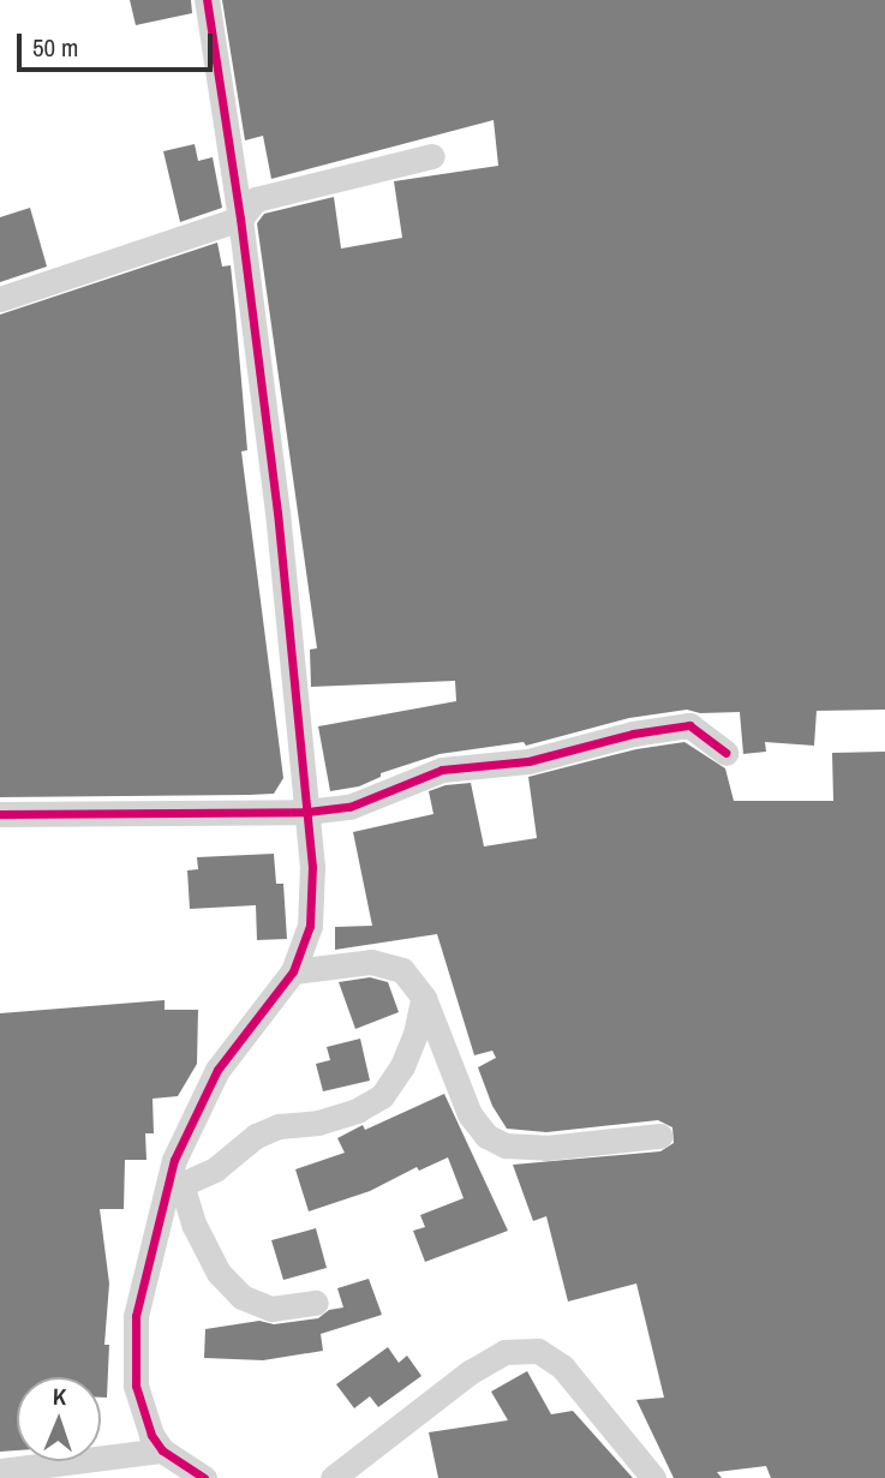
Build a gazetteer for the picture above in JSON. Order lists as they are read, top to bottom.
{
  "scale_bar": "50 m",
  "north": "top"
}
